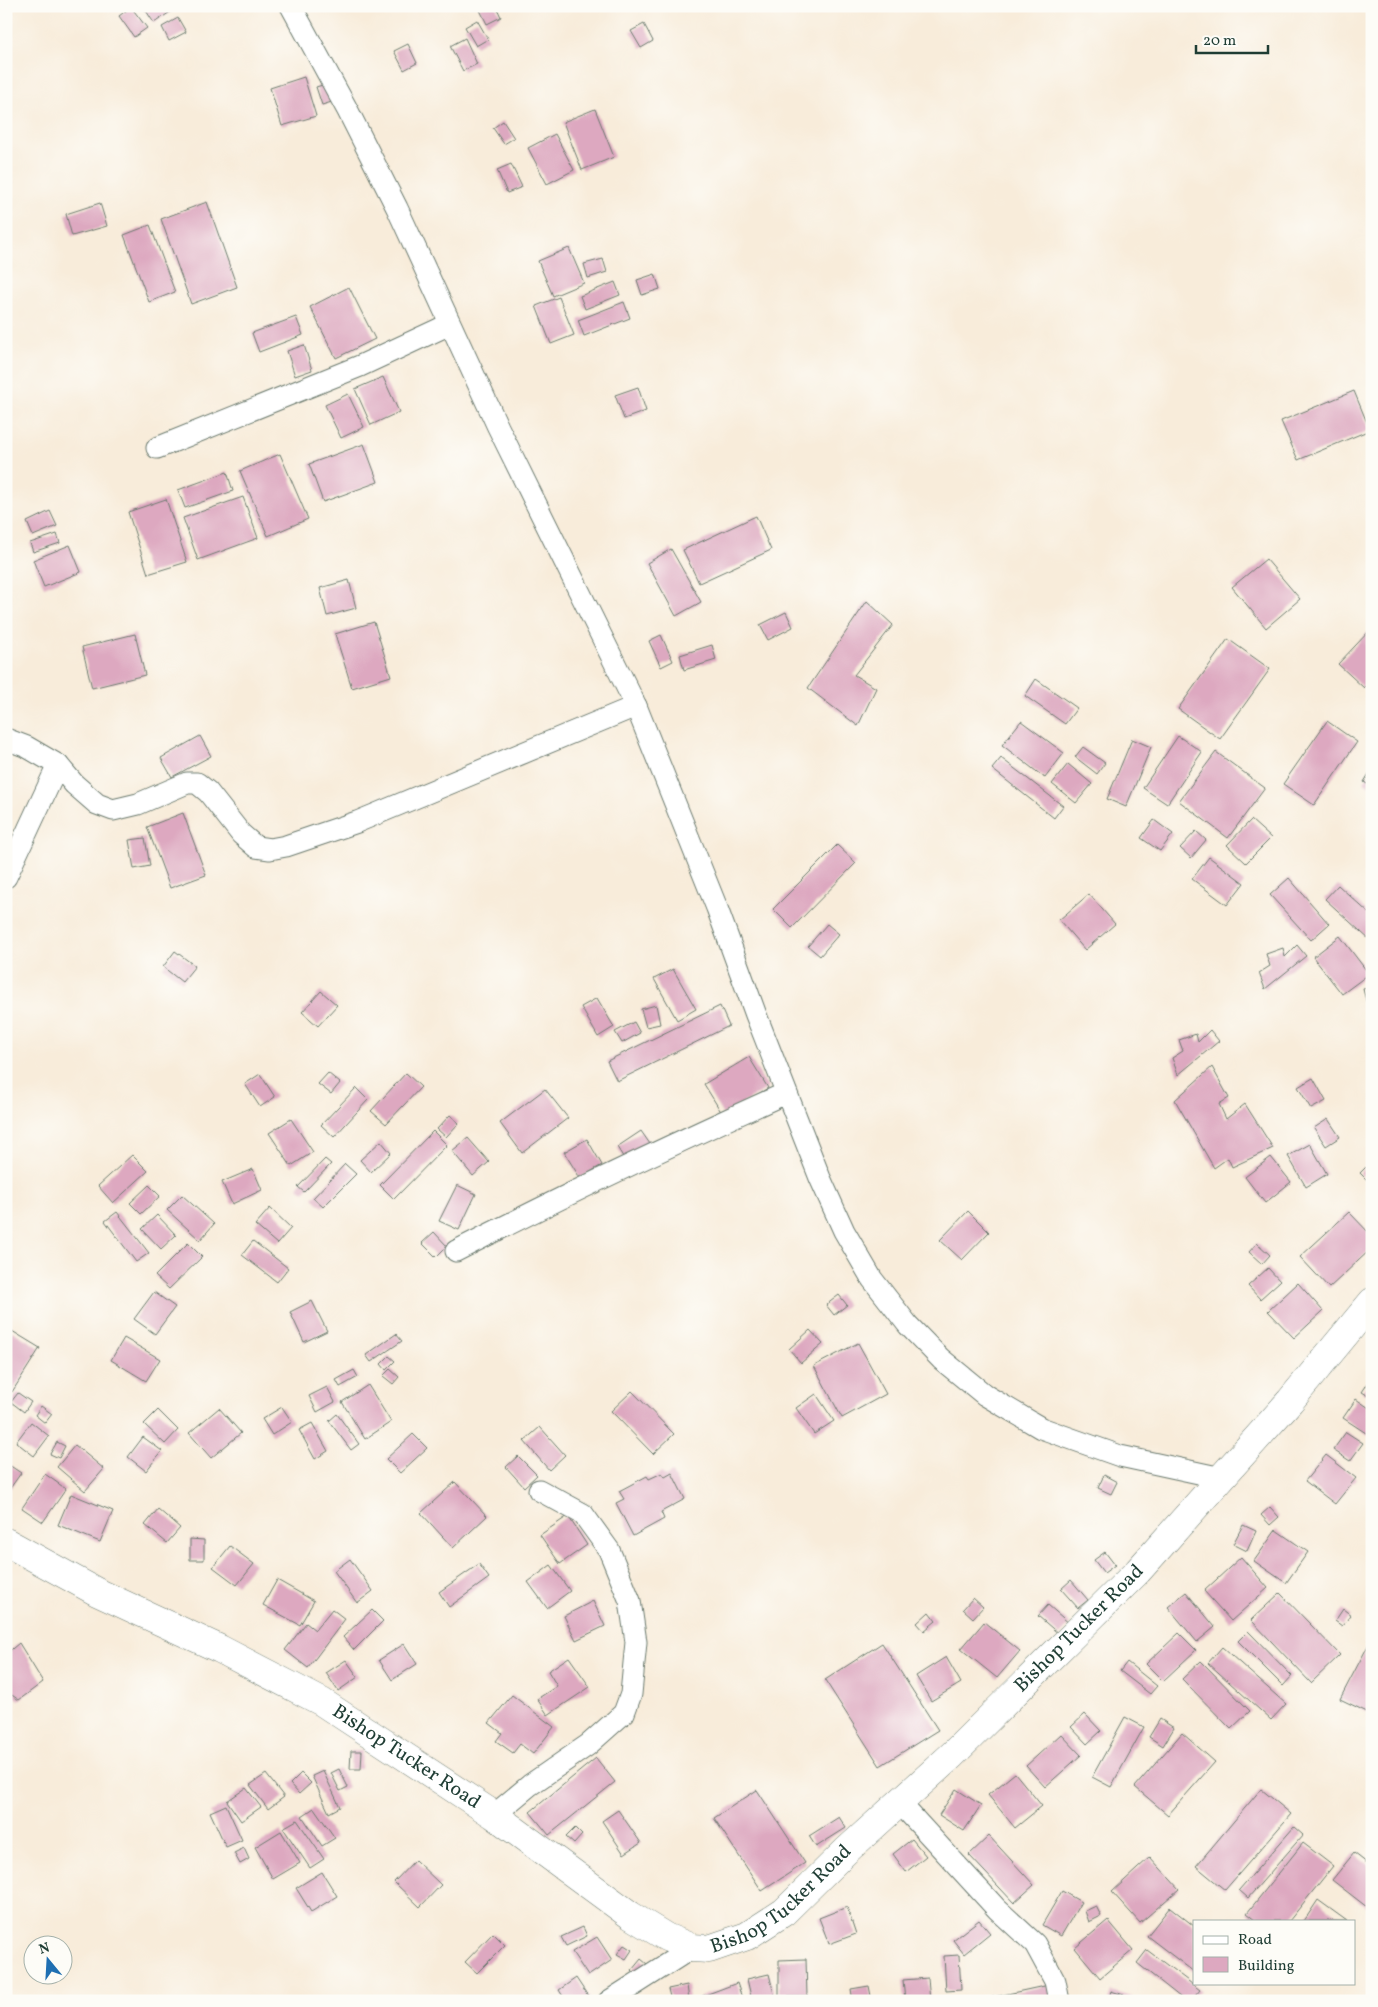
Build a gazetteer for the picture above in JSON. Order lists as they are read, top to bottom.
{
  "streets": {
    "main road": ["Bishop Tucker Road"]
  },
  "legend": ["Road", "Building"],
  "scale_bar": "20 m",
  "north": "top"
}
